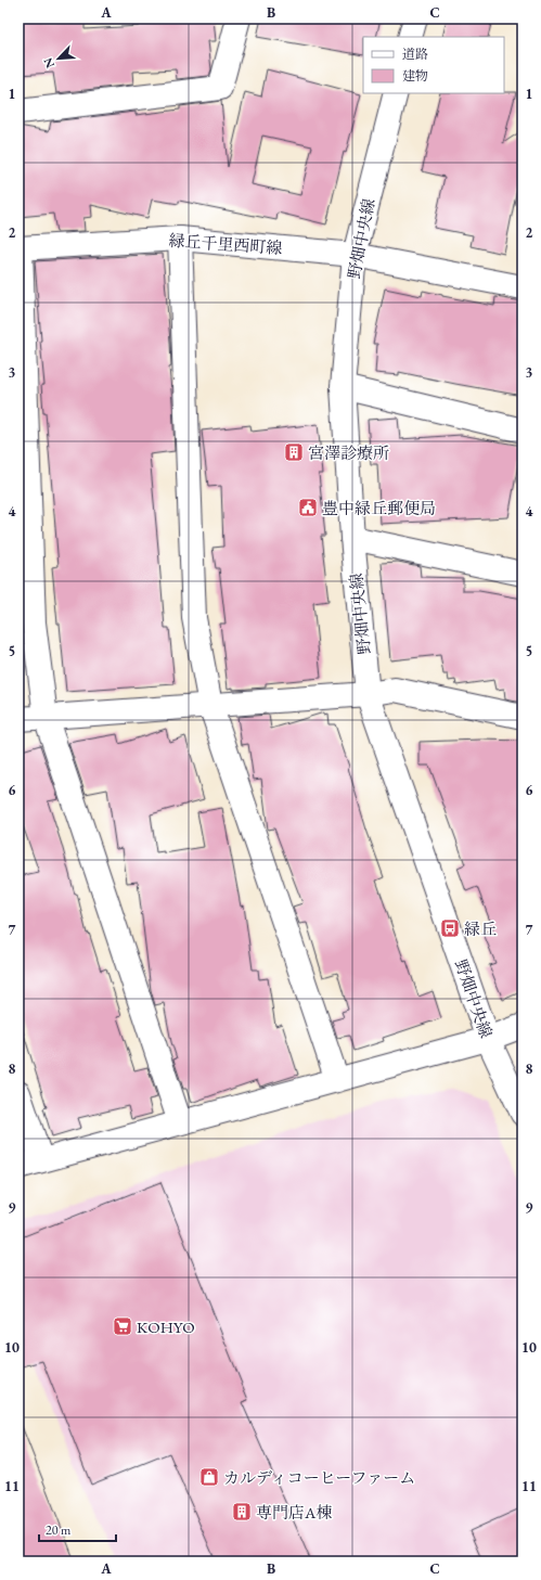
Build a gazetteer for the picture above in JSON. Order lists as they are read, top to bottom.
{
  "streets": {
    "street": ["野畑中央線", "緑丘千里西町線"]
  },
  "crossings": [
    ["野畑中央線", "緑丘千里西町線"]
  ],
  "places": {
    "building": ["宮澤診療所", "専門店A棟"],
    "public building": ["豊中緑丘郵便局"],
    "bus stop": ["緑丘"],
    "supermarket": ["KOHYO"],
    "shop": ["カルディコーヒーファーム"]
  },
  "legend": ["道路", "建物"],
  "scale_bar": "20 m",
  "north": "bottom left",
  "grid": {
    "columns": ["A", "B", "C"],
    "rows": [
      "1",
      "2",
      "3",
      "4",
      "5",
      "6",
      "7",
      "8",
      "9",
      "10",
      "11"
    ]
  }
}
